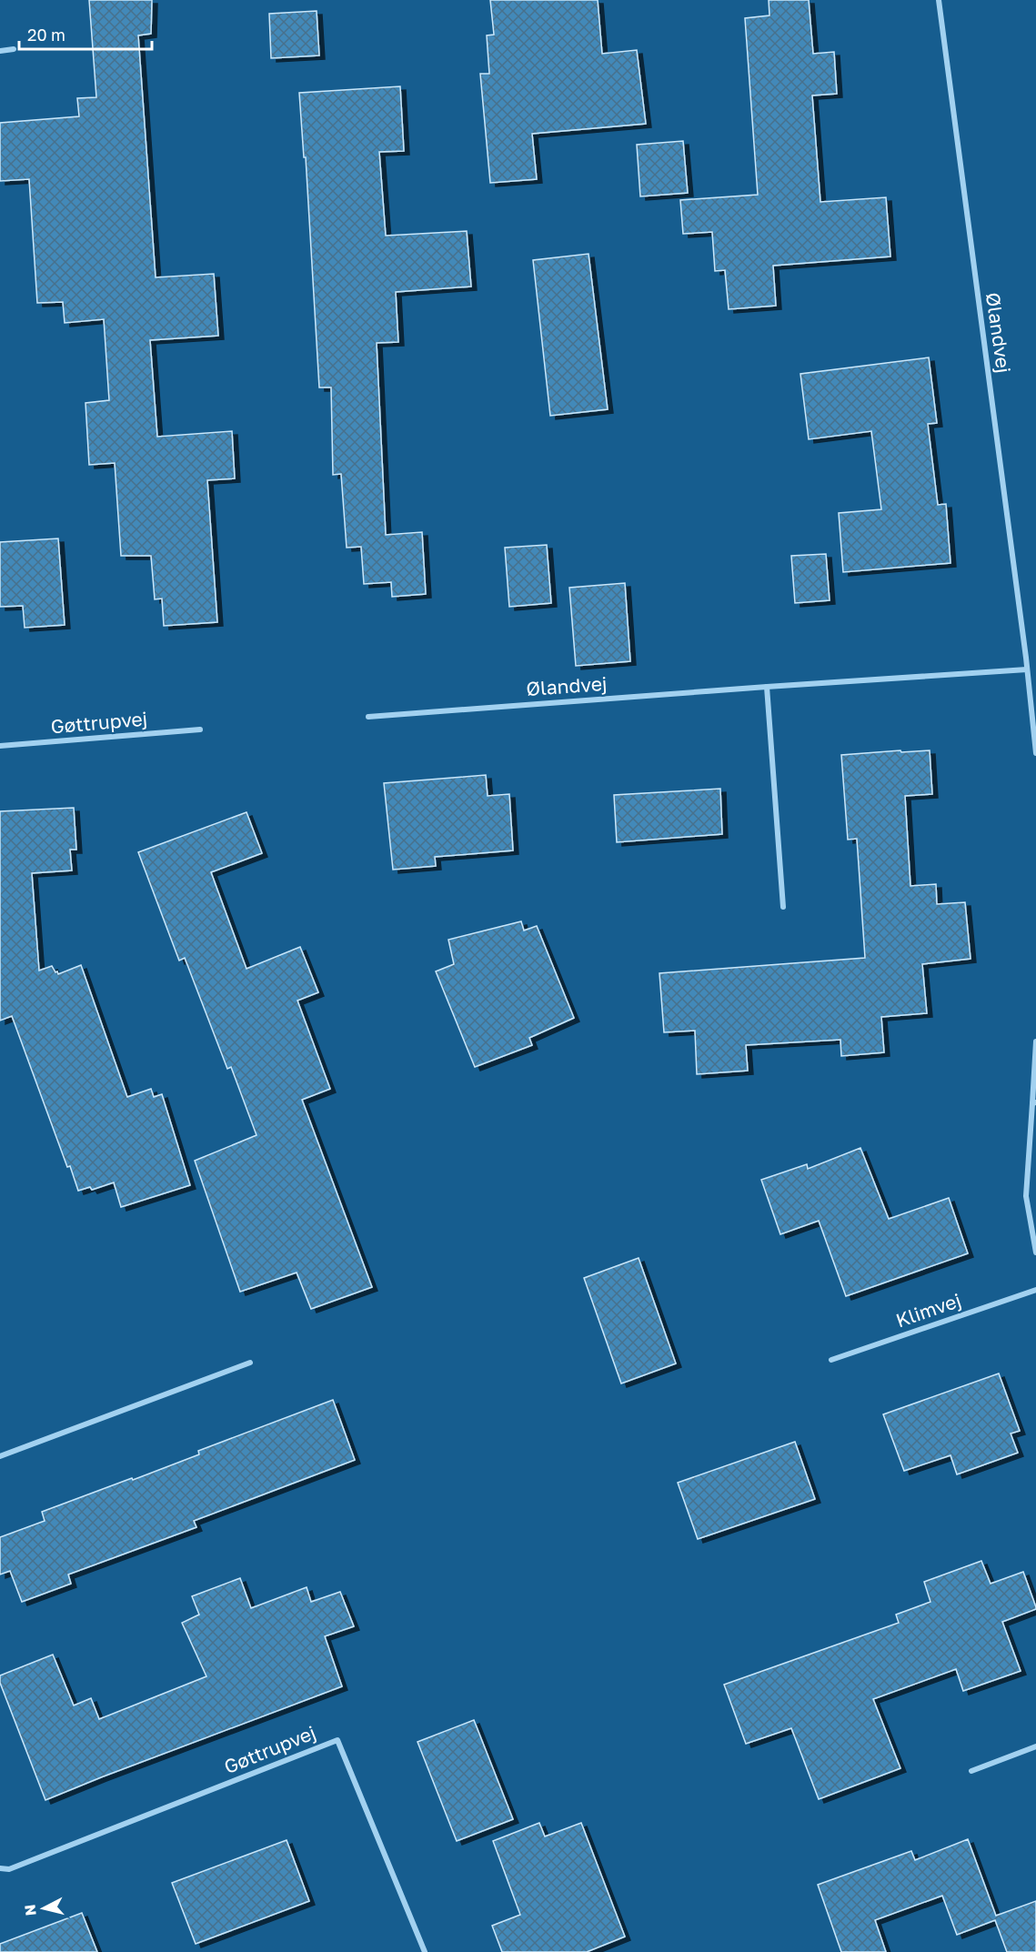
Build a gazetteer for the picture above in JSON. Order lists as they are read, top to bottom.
{
  "streets": {
    "street": ["Ølandvej", "Gøttrupvej", "Klimvej"]
  },
  "scale_bar": "20 m",
  "north": "left"
}
